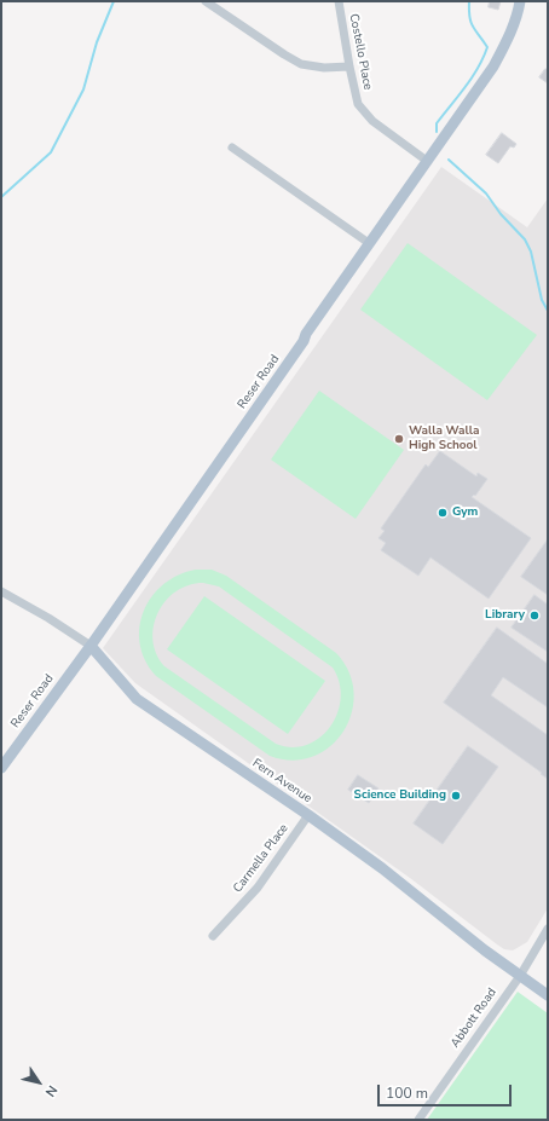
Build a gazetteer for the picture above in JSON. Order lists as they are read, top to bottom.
{
  "streets": {
    "main road": ["Reser Road", "Fern Avenue"],
    "street": ["Costello Place", "Carmella Place", "Abbott Road"]
  },
  "crossings": [
    ["Costello Place", "Reser Road"],
    ["Reser Road", "Fern Avenue"],
    ["Fern Avenue", "Carmella Place"],
    ["Fern Avenue", "Abbott Road"]
  ],
  "places": [
    "Walla Walla High School",
    "Gym",
    "Library",
    "Science Building"
  ],
  "scale_bar": "100 m",
  "north": "bottom right"
}
